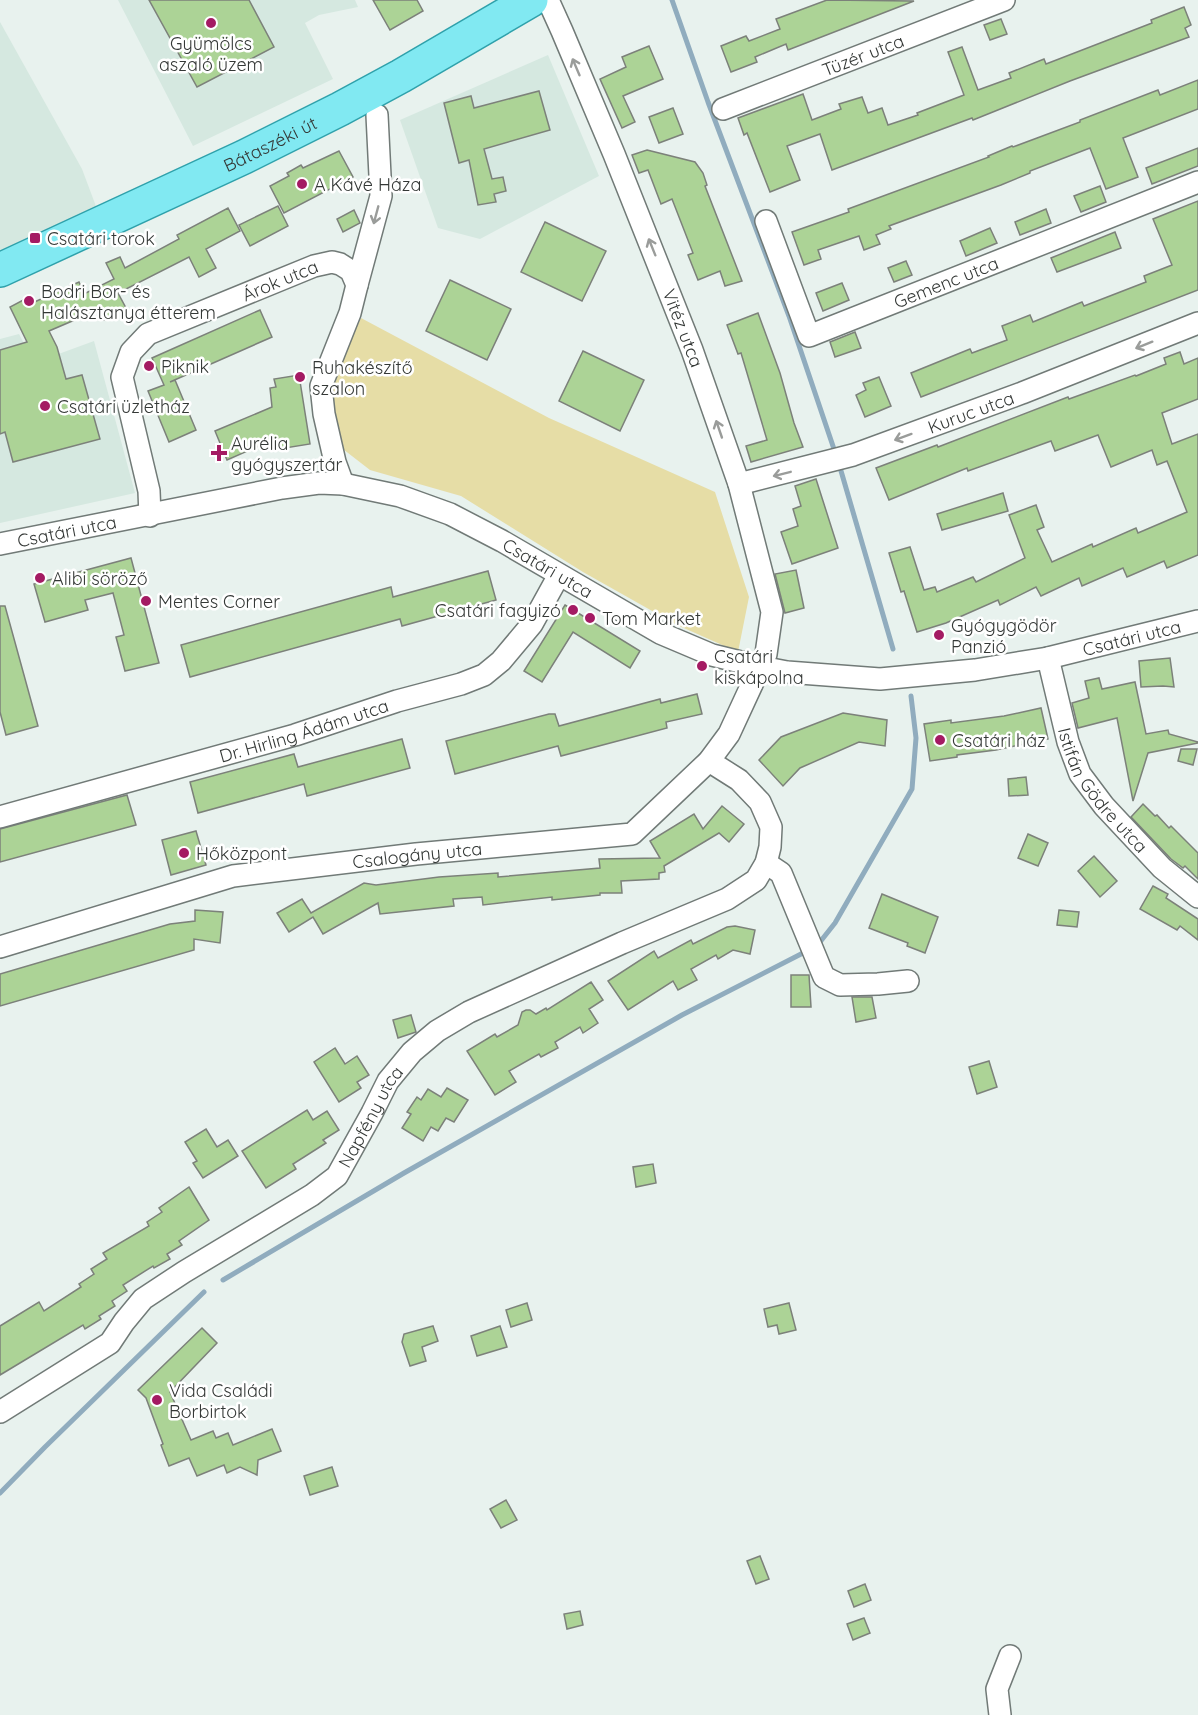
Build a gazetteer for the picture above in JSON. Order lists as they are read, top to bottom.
{
  "streets": {
    "main road": ["Bátaszéki út"],
    "street": [
      "Tüzér utca",
      "Árok utca",
      "Gemenc utca",
      "Vitéz utca",
      "Kuruc utca",
      "Csatári utca",
      "Dr. Hirling Ádám utca",
      "Istifán Gödre utca",
      "Csalogány utca",
      "Napfény utca"
    ]
  },
  "crossings": [
    ["Árok utca", "Csatári utca"],
    ["Vitéz utca", "Kuruc utca"],
    ["Vitéz utca", "Csatári utca"],
    ["Vitéz utca", "Csalogány utca"],
    ["Csatári utca", "Dr. Hirling Ádám utca"],
    ["Csatári utca", "Istifán Gödre utca"],
    ["Csatári utca", "Csalogány utca"]
  ],
  "one_way": ["Vitéz utca", "Kuruc utca"],
  "places": {
    "other": [
      "Gyümölcs aszaló üzem",
      "A Kávé Háza",
      "Bodri Bor- és Halásztanya étterem",
      "Piknik",
      "Ruhakészítő szalon",
      "Csatári üzletház",
      "Alibi söröző",
      "Mentes Corner",
      "Csatári fagyizó",
      "Tom Market",
      "Gyógygödör Panzió",
      "Csatári kiskápolna",
      "Csatári ház",
      "Hőközpont",
      "Vida Családi Borbirtok"
    ],
    "transit": ["Csatári torok"],
    "health": ["Aurélia gyógyszertár"]
  }
}
